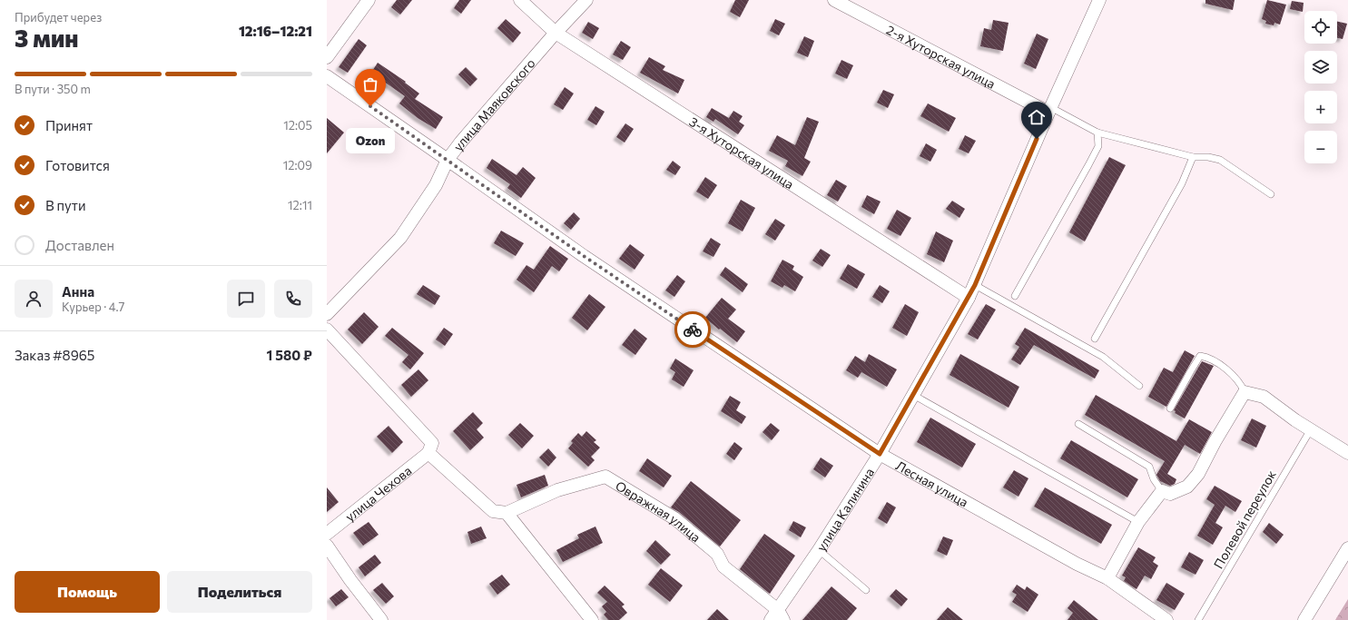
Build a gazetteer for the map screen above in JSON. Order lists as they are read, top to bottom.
{
  "streets": {
    "street": [
      "2-я Хуторская улица",
      "улица Маяковского",
      "3-я Хуторская улица",
      "Лесная улица",
      "улица Чехова",
      "улица Калинина",
      "Овражная улица"
    ],
    "lane": ["Полевой переулок"]
  },
  "crossings": [
    ["2-я Хуторская улица", "улица Калинина"],
    ["улица Маяковского", "3-я Хуторская улица"],
    ["улица Маяковского", "Лесная улица"],
    ["3-я Хуторская улица", "улица Калинина"],
    ["Лесная улица", "улица Калинина"],
    ["улица Калинина", "Овражная улица"]
  ],
  "places": ["Ozon"],
  "page": {
    "heading": ["3 мин", "Прибудет через", "12:16–12:21"],
    "panel": [
      "Анна",
      "Курьер · 4.7",
      "Заказ #8965",
      "1 580 ₽"
    ],
    "map_buttons": ["+", "−"],
    "bar": "В пути · 350 m",
    "list": [
      ["Принят", "12:05"],
      ["Готовится", "12:09"],
      ["В пути", "12:11"],
      "Доставлен"
    ],
    "bubble": "Ozon",
    "buttons": ["Помощь", "Поделиться"]
  }
}
